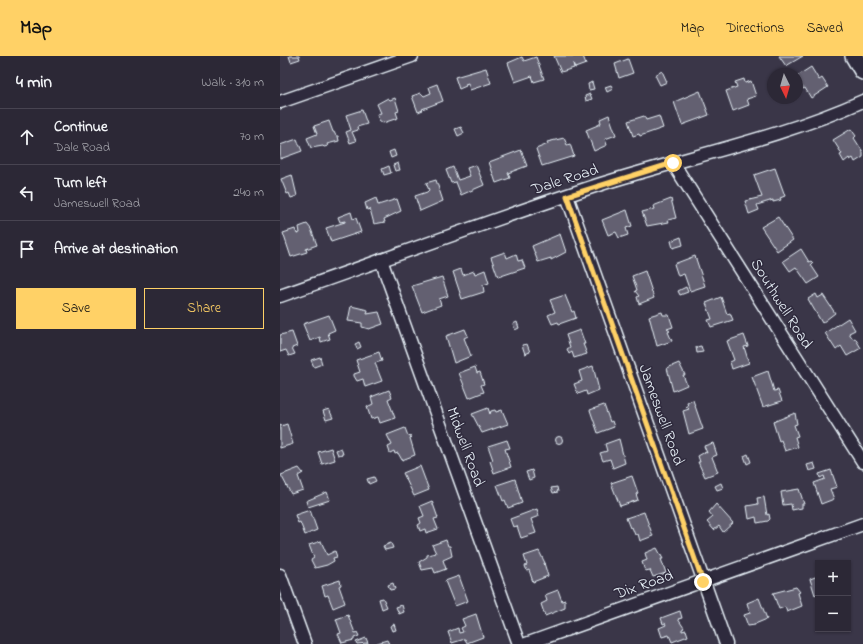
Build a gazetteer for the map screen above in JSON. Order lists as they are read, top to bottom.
{
  "streets": {
    "street": [
      "Dale Road",
      "Southwell Road",
      "Jameswell Road",
      "Midwell Road",
      "Dix Road"
    ]
  },
  "crossings": [
    ["Dale Road", "Southwell Road"],
    ["Dale Road", "Jameswell Road"],
    ["Dale Road", "Midwell Road"],
    ["Jameswell Road", "Dix Road"]
  ],
  "north": "bottom",
  "page": {
    "header": "Map",
    "nav": ["Map", "Directions", "Saved"],
    "heading": ["4 min", "Walk · 310 m"],
    "list": [
      ["Continue", "Dale Road", "70 m"],
      ["Turn left", "Jameswell Road", "240 m"],
      "Arrive at destination"
    ],
    "buttons": ["Save", "Share"],
    "map_buttons": ["+", "−"]
  }
}
